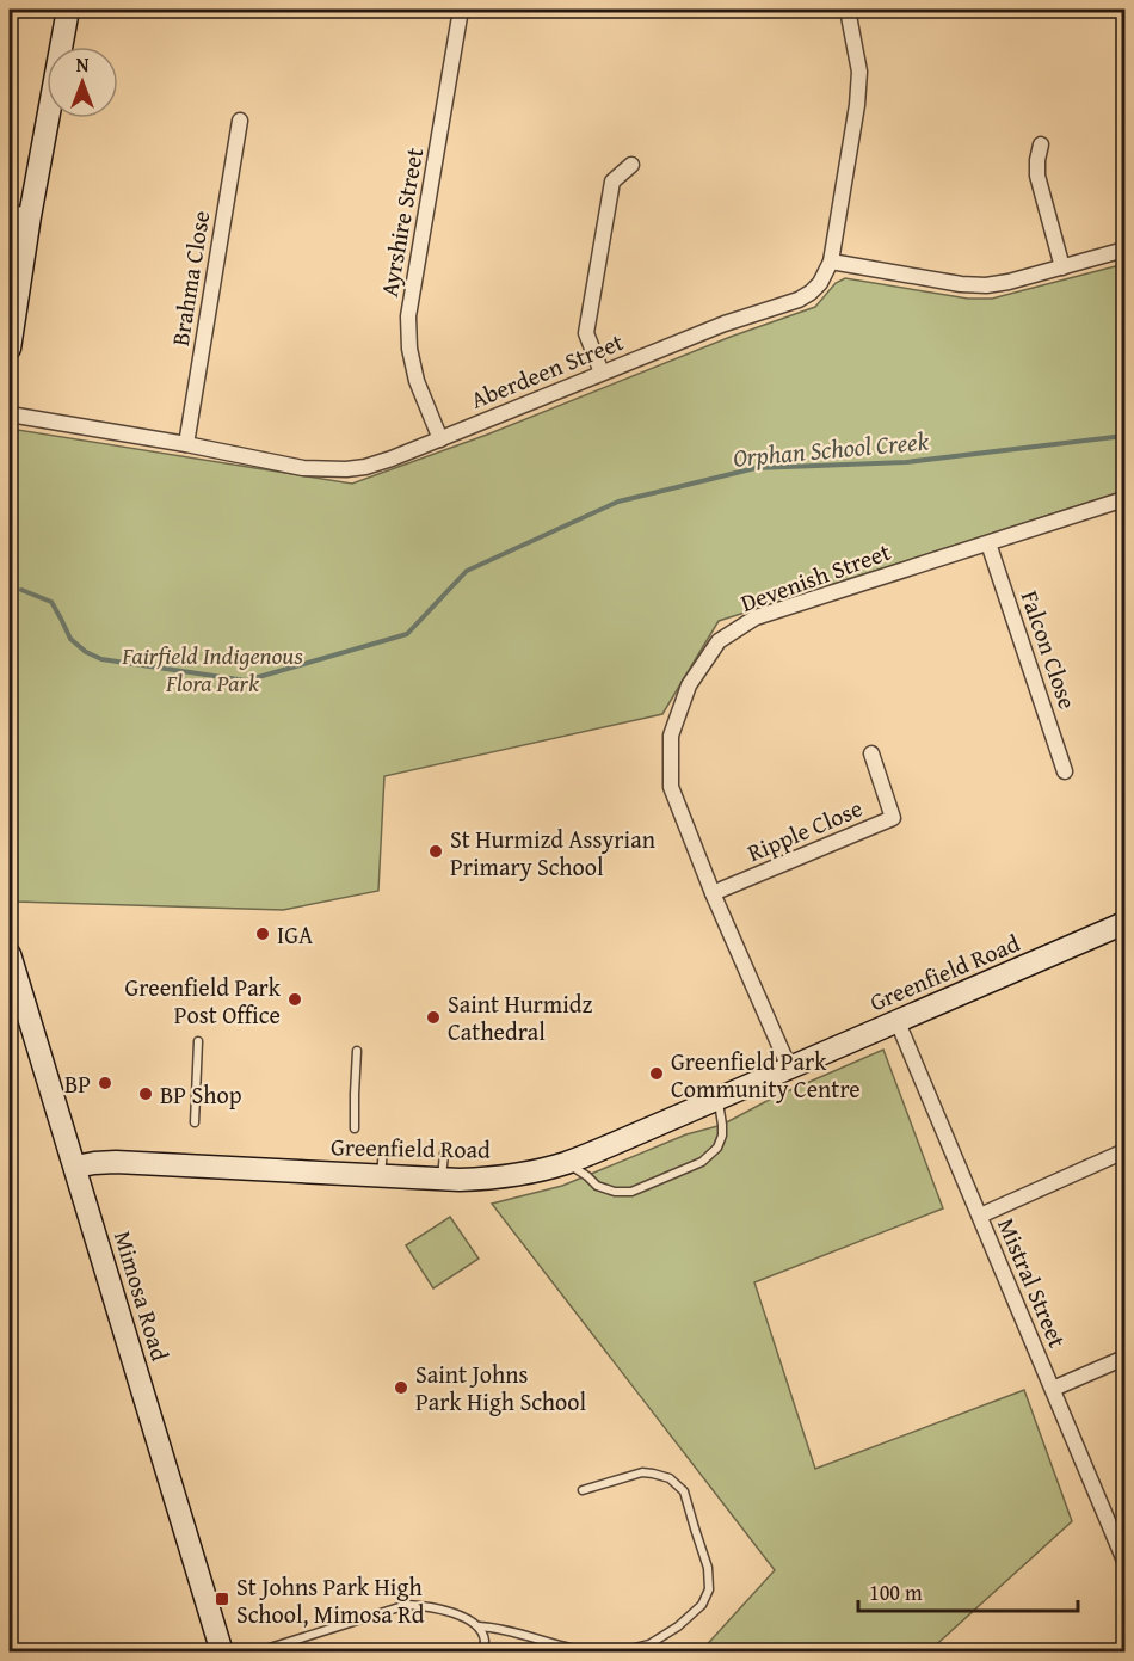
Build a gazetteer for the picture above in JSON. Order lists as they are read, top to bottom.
{
  "streets": {
    "street": [
      "Ayrshire Street",
      "Brahma Close",
      "Aberdeen Street",
      "Devenish Street",
      "Falcon Close",
      "Ripple Close",
      "Greenfield Road",
      "Mistral Street",
      "Mimosa Road"
    ]
  },
  "crossings": [
    ["Ayrshire Street", "Aberdeen Street"],
    ["Brahma Close", "Aberdeen Street"],
    ["Devenish Street", "Falcon Close"],
    ["Devenish Street", "Ripple Close"],
    ["Devenish Street", "Greenfield Road"],
    ["Greenfield Road", "Mistral Street"],
    ["Greenfield Road", "Mimosa Road"]
  ],
  "water": ["Orphan School Creek"],
  "parks": ["Fairfield Indigenous Flora Park"],
  "places": {
    "other": [
      "St Hurmizd Assyrian Primary School",
      "IGA",
      "Greenfield Park Post Office",
      "Saint Hurmidz Cathedral",
      "Greenfield Park Community Centre",
      "BP",
      "BP Shop",
      "Saint Johns Park High School"
    ],
    "transit": ["St Johns Park High School, Mimosa Rd"]
  },
  "scale_bar": "100 m",
  "north": "top"
}
